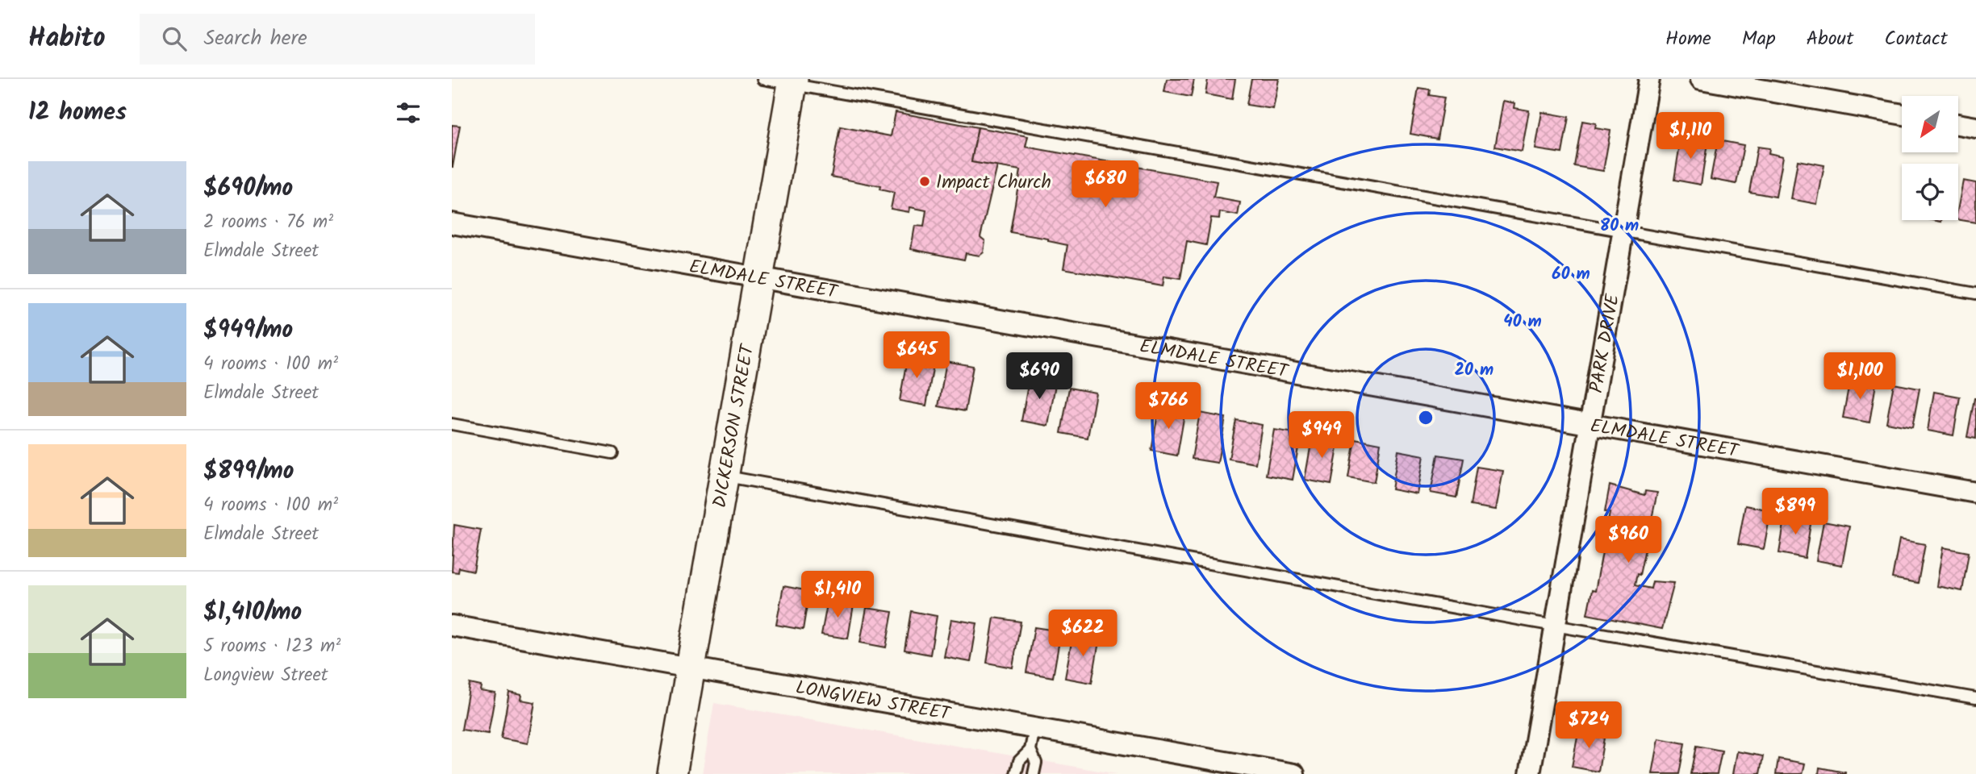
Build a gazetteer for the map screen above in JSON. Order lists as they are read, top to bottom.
{
  "streets": {
    "street": [
      "ELMDALE STREET",
      "PARK DRIVE",
      "DICKERSON STREET",
      "LONGVIEW STREET"
    ]
  },
  "crossings": [
    ["ELMDALE STREET", "PARK DRIVE"],
    ["ELMDALE STREET", "DICKERSON STREET"],
    ["DICKERSON STREET", "LONGVIEW STREET"]
  ],
  "places": ["Impact Church"],
  "north": "bottom left",
  "page": {
    "header": "Habito",
    "search": "Search here",
    "nav": [
      "Home",
      "Map",
      "About",
      "Contact"
    ],
    "heading": "12 homes",
    "price": [
      "$1,110",
      "$680",
      "$645",
      "$690",
      "$1,100",
      "$766",
      "$949",
      "$899",
      "$960",
      "$1,410",
      "$622",
      "$724"
    ],
    "list": [
      {
        "name": "$690/mo",
        "note": "2 rooms · 76 m² · Elmdale Street"
      },
      {
        "name": "$949/mo",
        "note": "4 rooms · 100 m² · Elmdale Street"
      },
      {
        "name": "$899/mo",
        "note": "4 rooms · 100 m² · Elmdale Street"
      },
      {
        "name": "$1,410/mo",
        "note": "5 rooms · 123 m² · Longview Street"
      }
    ]
  },
  "rings": [
    "80 m",
    "60 m",
    "40 m",
    "20 m"
  ]
}
